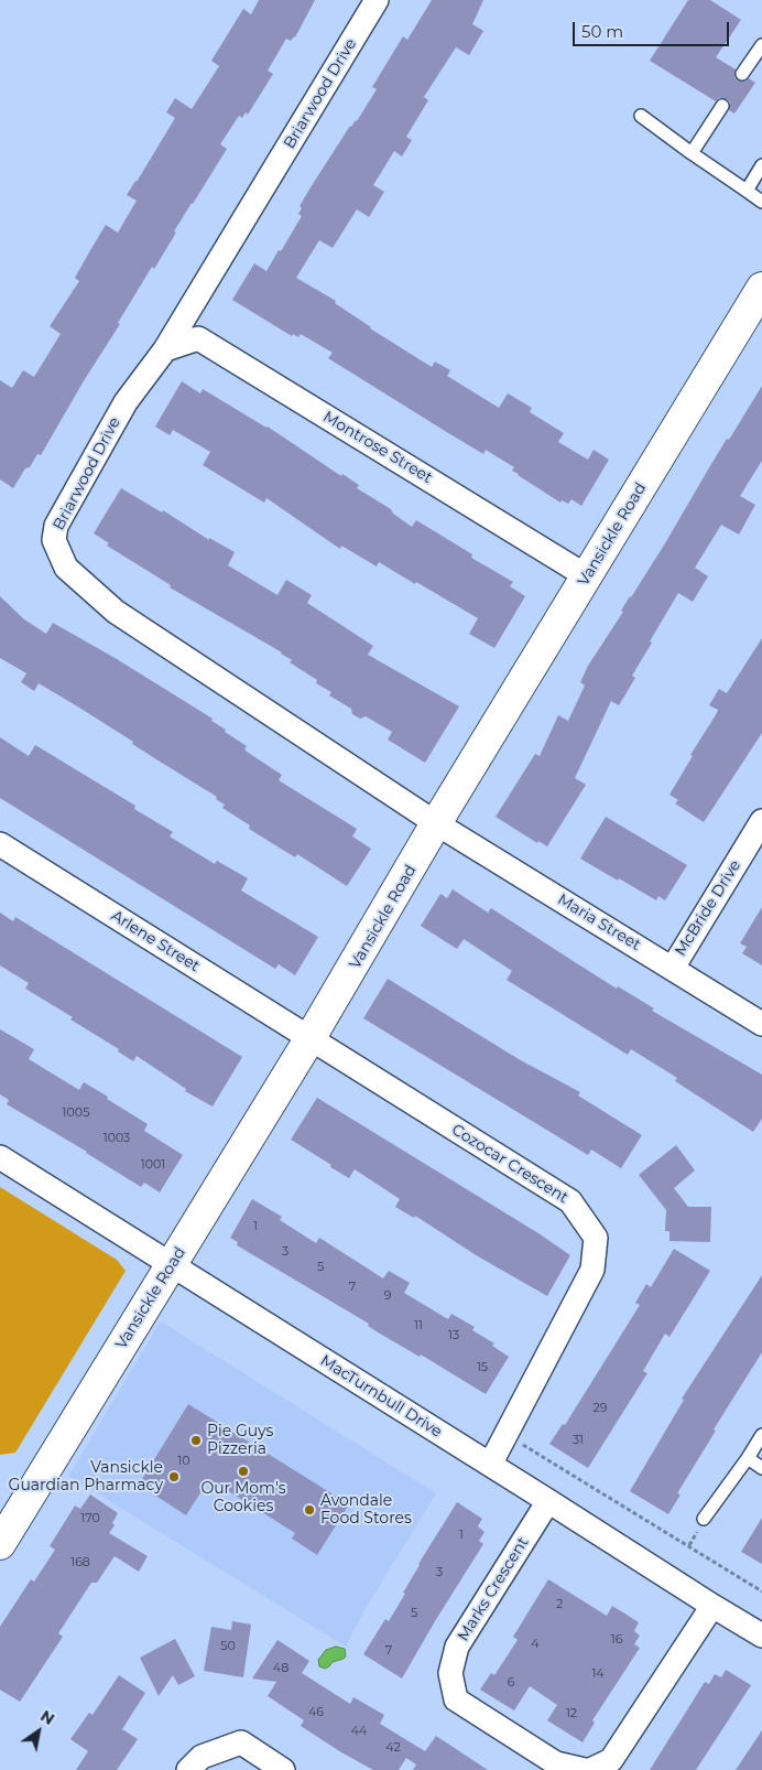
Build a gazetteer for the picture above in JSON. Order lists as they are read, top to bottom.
{
  "streets": {
    "street": [
      "Briarwood Drive",
      "Montrose Street",
      "Vansickle Road",
      "McBride Drive",
      "Maria Street",
      "Arlene Street",
      "Cozocar Crescent",
      "MacTurnbull Drive",
      "Marks Crescent"
    ]
  },
  "crossings": [
    ["Briarwood Drive", "Montrose Street"],
    ["Briarwood Drive", "Vansickle Road"],
    ["Briarwood Drive", "Maria Street"],
    ["Montrose Street", "Vansickle Road"],
    ["Vansickle Road", "Maria Street"],
    ["Vansickle Road", "Arlene Street"],
    ["Vansickle Road", "Cozocar Crescent"],
    ["Vansickle Road", "MacTurnbull Drive"],
    ["McBride Drive", "Maria Street"],
    ["Arlene Street", "Cozocar Crescent"],
    ["Cozocar Crescent", "MacTurnbull Drive"],
    ["MacTurnbull Drive", "Marks Crescent"]
  ],
  "places": [
    "Pie Guys Pizzeria",
    "Our Mom's Cookies",
    "Vansickle Guardian Pharmacy",
    "Avondale Food Stores"
  ],
  "house_numbers": [
    "1005",
    "1003",
    "1001",
    "1",
    "3",
    "5",
    "7",
    "9",
    "11",
    "13",
    "15",
    "29",
    "31",
    "10",
    "170",
    "1",
    "168",
    "3",
    "2",
    "5",
    "16",
    "4",
    "50",
    "7",
    "48",
    "14",
    "6",
    "46",
    "12",
    "44",
    "42"
  ],
  "scale_bar": "50 m",
  "north": "top right"
}
